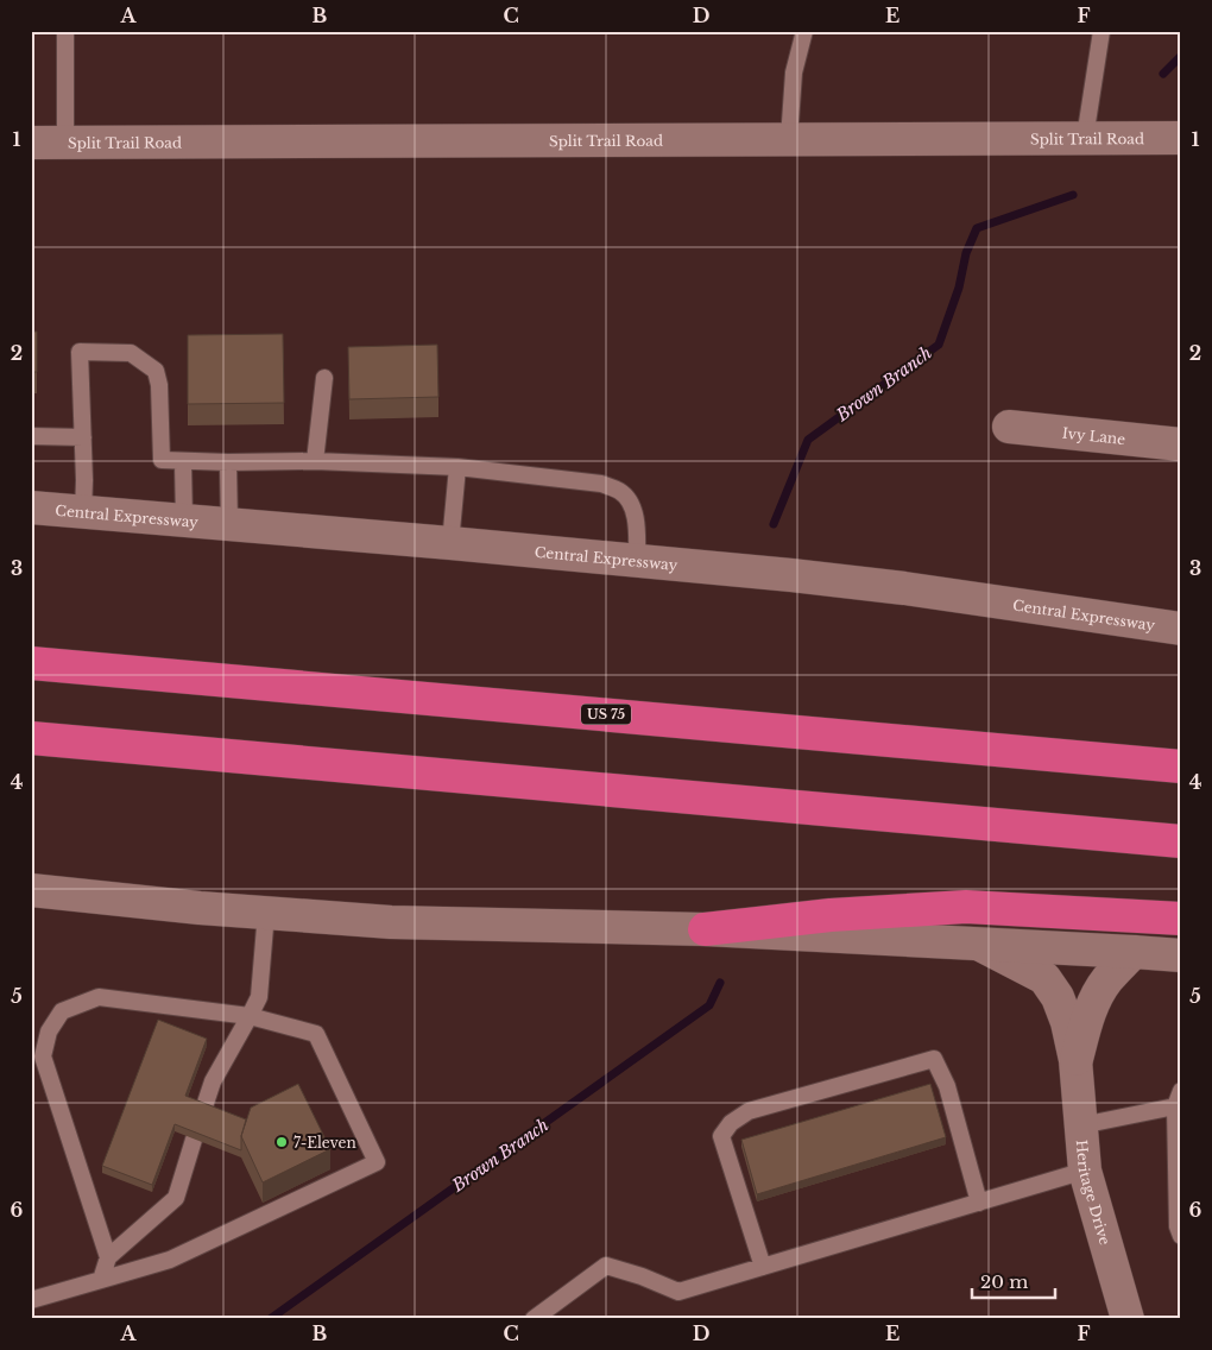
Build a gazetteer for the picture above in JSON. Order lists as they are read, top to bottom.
{
  "streets": {
    "highway": ["US 75"],
    "main road": [
      "Split Trail Road",
      "Ivy Lane",
      "Central Expressway",
      "Heritage Drive"
    ]
  },
  "water": ["Brown Branch"],
  "places": ["7-Eleven"],
  "scale_bar": "20 m",
  "grid": {
    "columns": [
      "A",
      "B",
      "C",
      "D",
      "E",
      "F"
    ],
    "rows": [
      "1",
      "2",
      "3",
      "4",
      "5",
      "6"
    ]
  }
}
